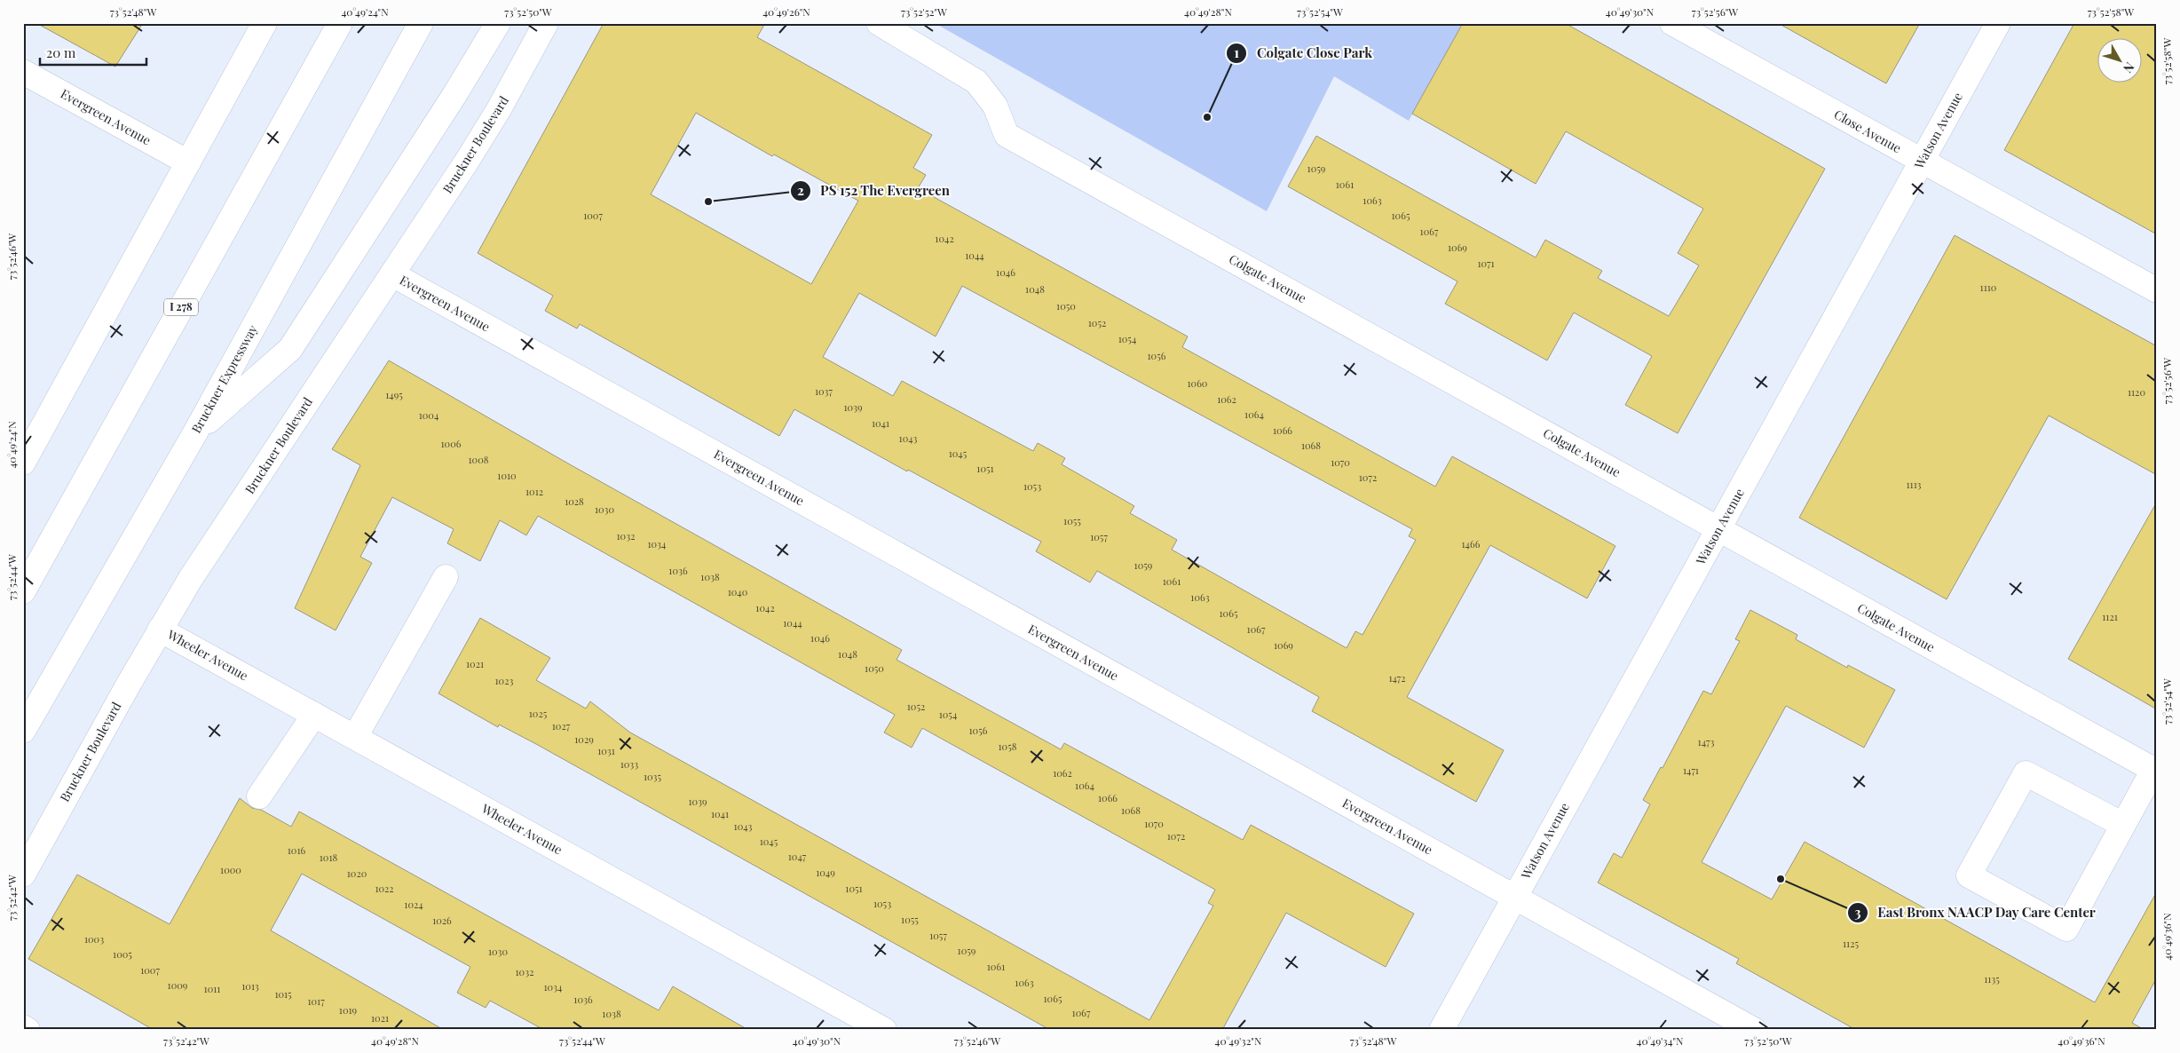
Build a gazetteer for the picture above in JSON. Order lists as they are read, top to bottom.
{
  "streets": {
    "main road": [
      "Evergreen Avenue",
      "Watson Avenue",
      "Close Avenue",
      "Bruckner Boulevard",
      "Colgate Avenue",
      "I 278",
      "Bruckner Expressway",
      "Wheeler Avenue"
    ]
  },
  "crossings": [
    ["Evergreen Avenue", "Watson Avenue"],
    ["Evergreen Avenue", "Bruckner Boulevard"],
    ["Watson Avenue", "Close Avenue"],
    ["Watson Avenue", "Colgate Avenue"],
    ["Bruckner Boulevard", "Wheeler Avenue"]
  ],
  "places": ["Colgate Close Park", "PS 152 The Evergreen", "East Bronx NAACP Day Care Center"],
  "house_numbers": [
    "1059",
    "1061",
    "1063",
    "1007",
    "1065",
    "1067",
    "1042",
    "1069",
    "1044",
    "1071",
    "1046",
    "1110",
    "1048",
    "1050",
    "1052",
    "1054",
    "1056",
    "1060",
    "1037",
    "1120",
    "1495",
    "1062",
    "1039",
    "1064",
    "1004",
    "1041",
    "1066",
    "1043",
    "1006",
    "1068",
    "1045",
    "1008",
    "1070",
    "1051",
    "1010",
    "1072",
    "1113",
    "1053",
    "1012",
    "1028",
    "1030",
    "1055",
    "1032",
    "1057",
    "1034",
    "1466",
    "1059",
    "1036",
    "1038",
    "1061",
    "1040",
    "1063",
    "1042",
    "1065",
    "1121",
    "1044",
    "1067",
    "1046",
    "1069",
    "1048",
    "1021",
    "1050",
    "1472",
    "1023",
    "1052",
    "1025",
    "1054",
    "1027",
    "1056",
    "1029",
    "1473",
    "1058",
    "1031",
    "1033",
    "1471",
    "1062",
    "1035",
    "1064",
    "1066",
    "1039",
    "1068",
    "1041",
    "1070",
    "1043",
    "1072",
    "1045",
    "1016",
    "1047",
    "1018",
    "1000",
    "1049",
    "1020",
    "1022",
    "1051",
    "1053",
    "1024",
    "1055",
    "1026",
    "1057",
    "1003",
    "1125",
    "1059",
    "1030",
    "1005",
    "1061",
    "1007",
    "1032",
    "1135",
    "1063",
    "1009",
    "1013",
    "1034",
    "1011",
    "1015",
    "1065",
    "1036",
    "1017",
    "1019",
    "1067",
    "1038",
    "1021"
  ],
  "scale_bar": "20 m",
  "north": "bottom right",
  "coordinates": [
    "73°52'48\"W",
    "40°49'24\"N",
    "73°52'50\"W",
    "40°49'26\"N",
    "73°52'52\"W",
    "40°49'28\"N",
    "73°52'54\"W",
    "40°49'30\"N",
    "73°52'56\"W",
    "73°52'58\"W",
    "73°52'46\"W",
    "73°52'44\"W",
    "73°52'42\"W",
    "40°49'36\"N",
    "40°49'32\"N",
    "40°49'34\"N"
  ]
}
